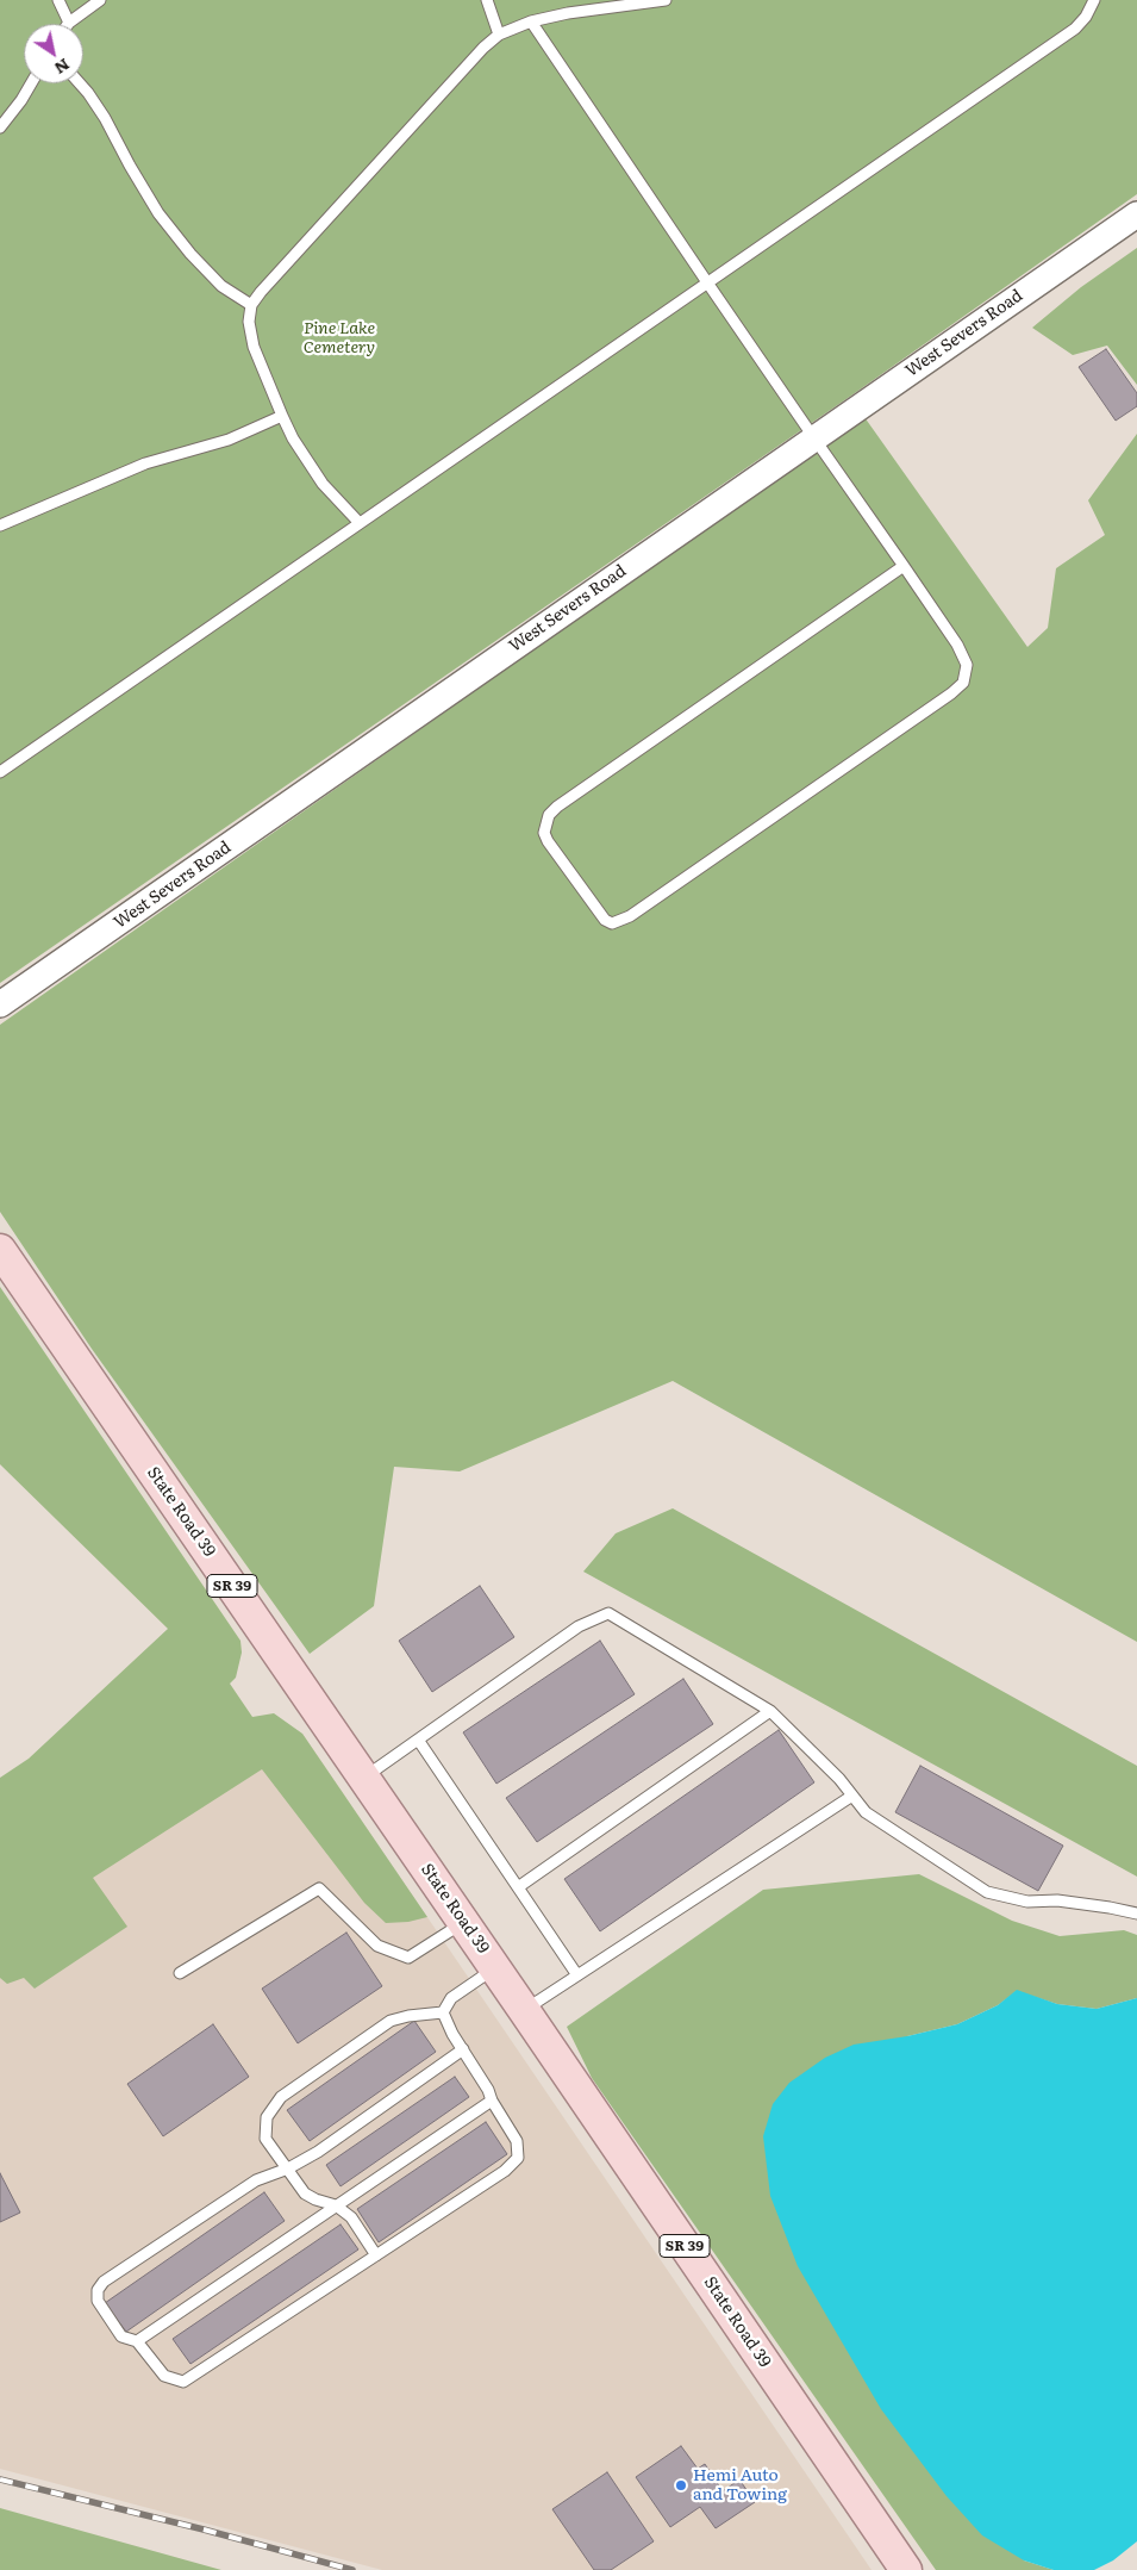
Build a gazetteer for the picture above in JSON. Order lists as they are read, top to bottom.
{
  "streets": {
    "main road": ["State Road 39", "SR 39"],
    "street": ["West Severs Road"]
  },
  "parks": ["Pine Lake Cemetery"],
  "places": ["Hemi Auto and Towing"],
  "north": "bottom right"
}
